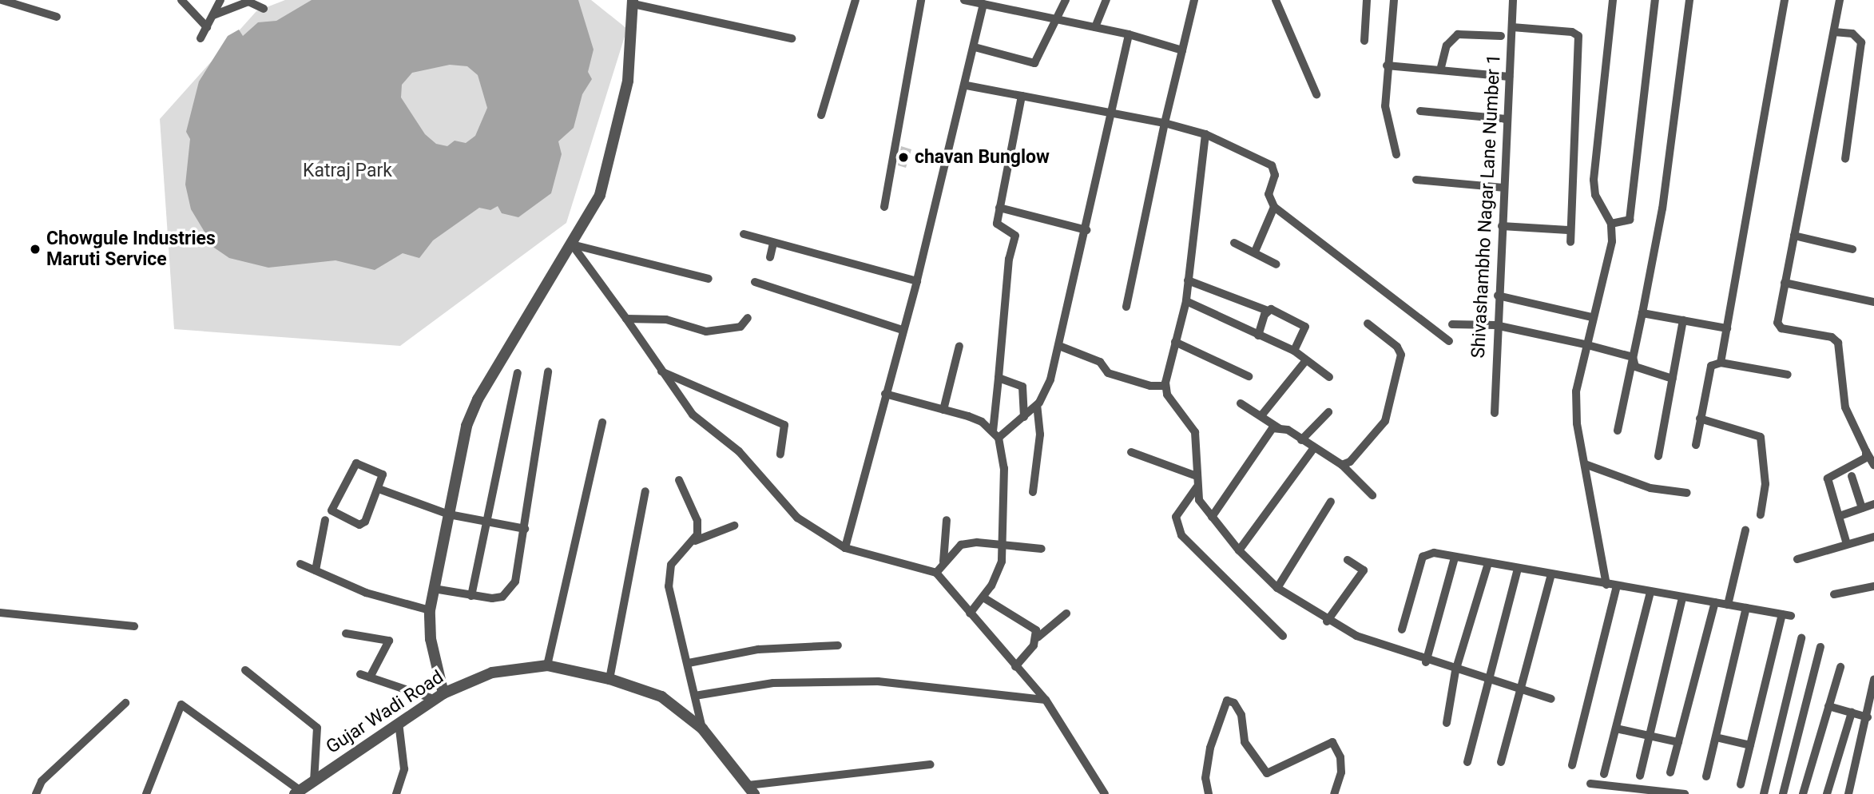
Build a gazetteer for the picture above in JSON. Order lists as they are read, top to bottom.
{
  "streets": {
    "street": ["Shivashambho Nagar Lane Number 1", "Gujar Wadi Road"]
  },
  "parks": ["Katraj Park"],
  "places": ["chavan Bunglow", "Chowgule Industries Maruti Service"]
}
